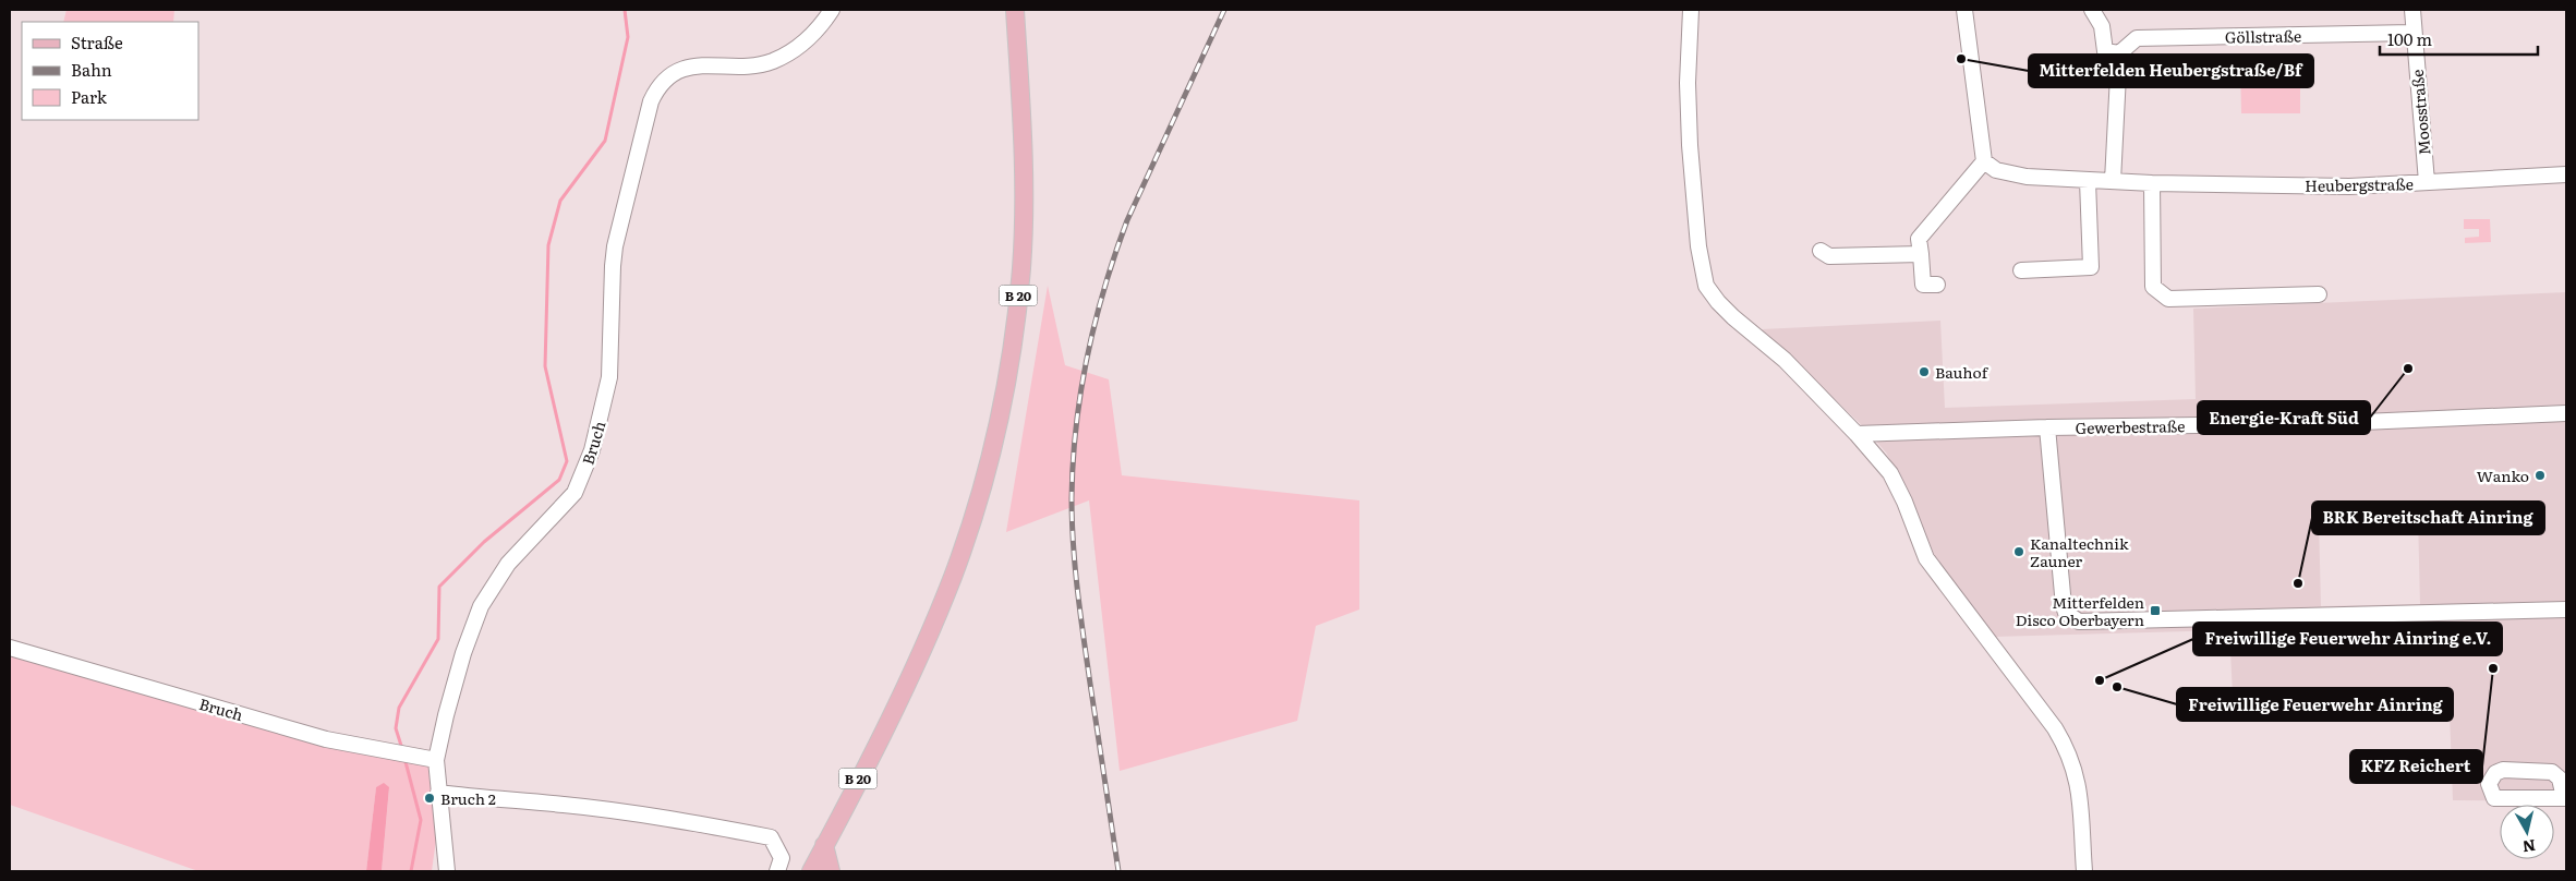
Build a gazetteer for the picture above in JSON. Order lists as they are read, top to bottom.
{
  "streets": {
    "main road": ["B 20"],
    "street": [
      "Göllstraße",
      "Moosstraße",
      "Heubergstraße",
      "Gewerbestraße",
      "Bruch"
    ]
  },
  "crossings": [
    ["Göllstraße", "Moosstraße"],
    ["Moosstraße", "Heubergstraße"]
  ],
  "places": {
    "other": [
      "Mitterfelden Heubergstraße/Bf",
      "Energie-Kraft Süd",
      "Bauhof",
      "Wanko",
      "Kanaltechnik Zauner",
      "BRK Bereitschaft Ainring",
      "KFZ Reichert",
      "Freiwillige Feuerwehr Ainring e.V.",
      "Freiwillige Feuerwehr Ainring",
      "Bruch 2"
    ],
    "transit": ["Mitterfelden Disco Oberbayern"]
  },
  "legend": ["Straße", "Bahn", "Park"],
  "scale_bar": "100 m",
  "north": "bottom"
}
